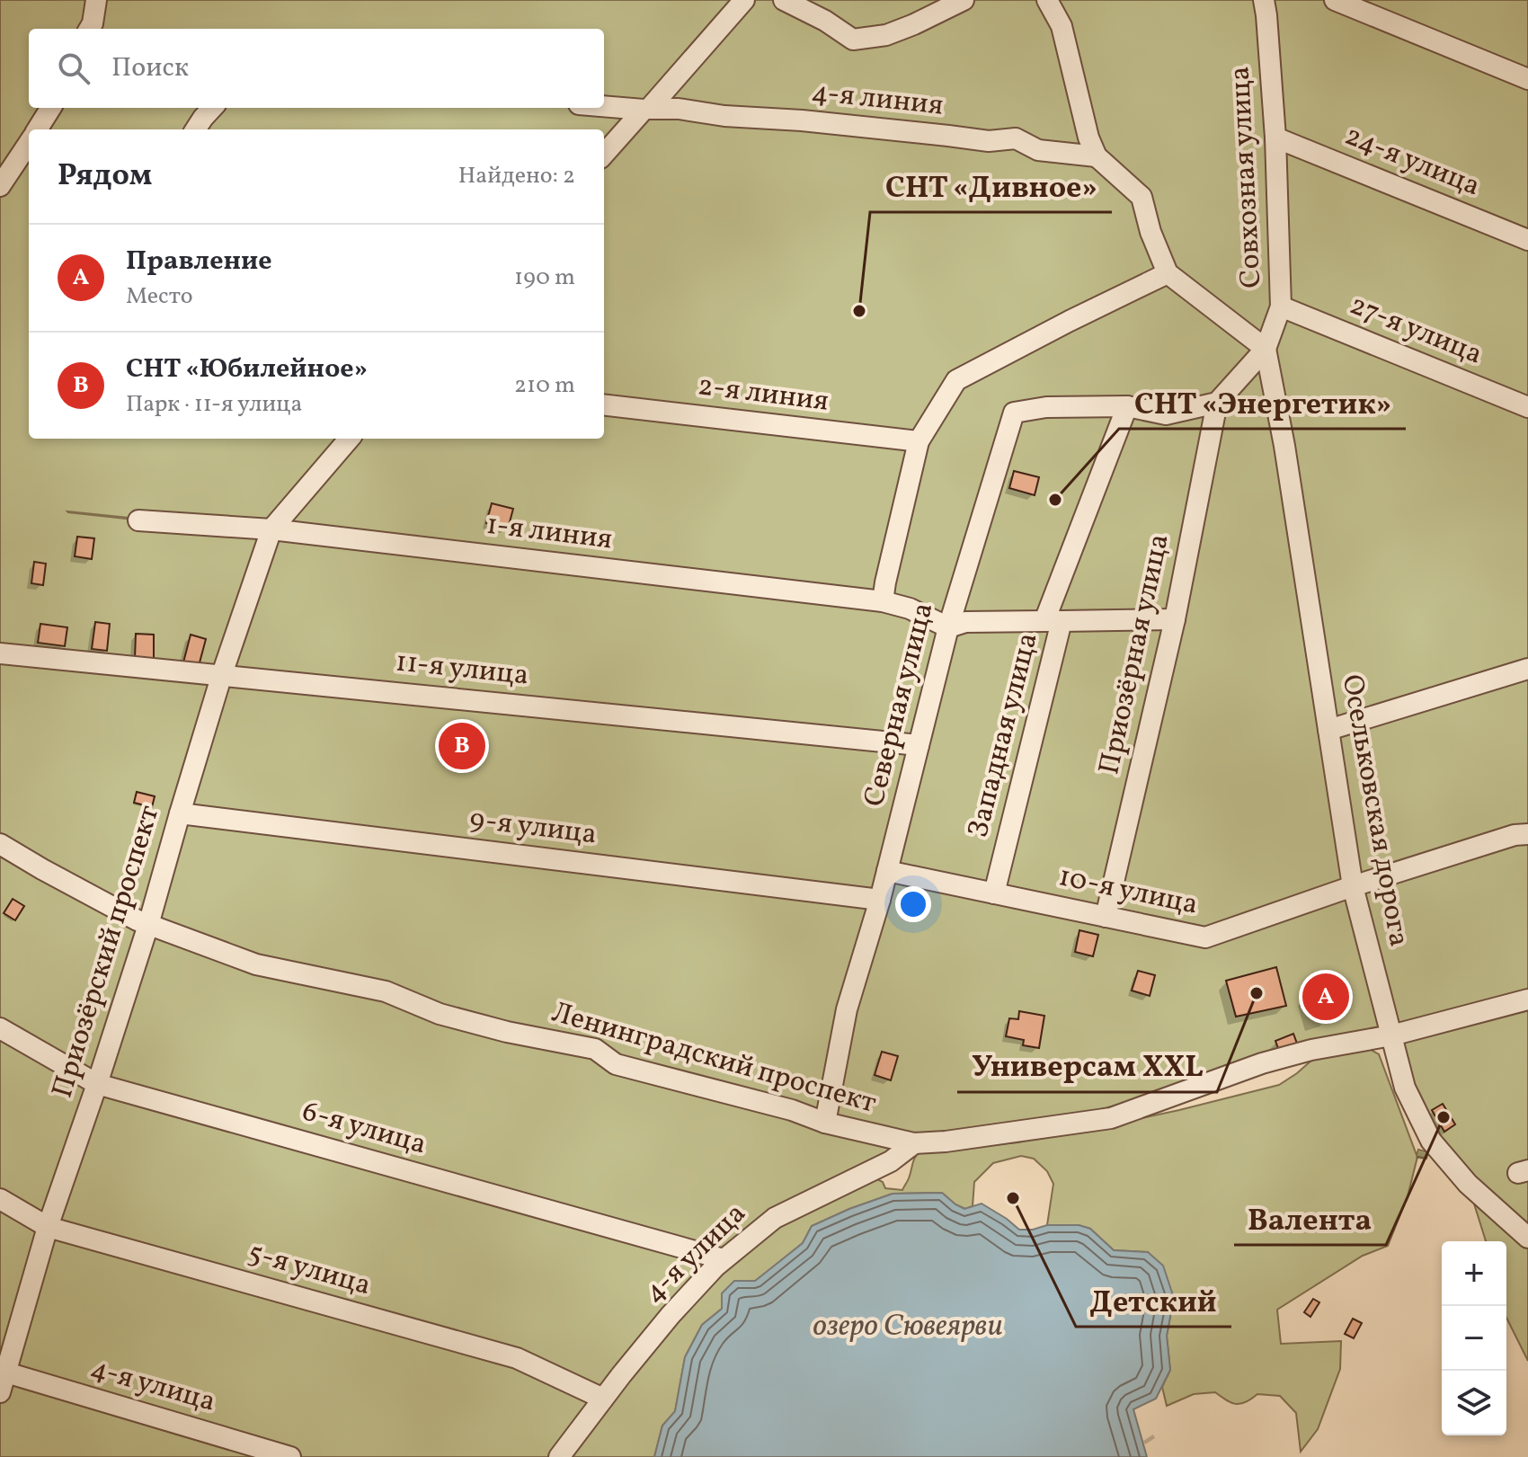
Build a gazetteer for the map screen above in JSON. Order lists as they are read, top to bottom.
{
  "streets": {
    "street": [
      "4-я линия",
      "24-я улица",
      "Совхозная улица",
      "27-я улица",
      "2-я линия",
      "1-я линия",
      "Приозёрная улица",
      "11-я улица",
      "Северная улица",
      "Западная улица",
      "Осельковская дорога",
      "9-я улица",
      "10-я улица",
      "Приозёрский проспект",
      "Ленинградский проспект",
      "6-я улица",
      "4-я улица",
      "5-я улица"
    ]
  },
  "crossings": [
    ["24-я улица", "Совхозная улица"],
    ["Совхозная улица", "27-я улица"],
    ["Совхозная улица", "Осельковская дорога"],
    ["1-я линия", "Северная улица"],
    ["1-я линия", "Приозёрский проспект"],
    ["Приозёрная улица", "10-я улица"],
    ["11-я улица", "Северная улица"],
    ["11-я улица", "Приозёрский проспект"],
    ["Северная улица", "Западная улица"],
    ["Северная улица", "9-я улица"],
    ["Северная улица", "10-я улица"],
    ["Северная улица", "Ленинградский проспект"],
    ["Западная улица", "10-я улица"],
    ["Осельковская дорога", "10-я улица"],
    ["Осельковская дорога", "Ленинградский проспект"],
    ["9-я улица", "Приозёрский проспект"],
    ["Приозёрский проспект", "Ленинградский проспект"],
    ["Приозёрский проспект", "6-я улица"],
    ["Приозёрский проспект", "4-я улица"],
    ["Приозёрский проспект", "5-я улица"],
    ["Ленинградский проспект", "4-я улица"],
    ["6-я улица", "4-я улица"],
    ["4-я улица", "5-я улица"]
  ],
  "water": ["озеро Сювеярви"],
  "places": [
    "СНТ «Дивное»",
    "СНТ «Энергетик»",
    "Универсам XXL",
    "Валента",
    "Детский"
  ],
  "page": {
    "search": "Поиск",
    "heading": ["Рядом", "Найдено: 2"],
    "list": [
      {
        "mark": "A",
        "name": "Правление",
        "note": "Место",
        "value": "190 m"
      },
      {
        "mark": "B",
        "name": "СНТ «Юбилейное»",
        "note": "Парк · 11-я улица",
        "value": "210 m"
      }
    ],
    "pins": ["B", "A"],
    "map_buttons": ["+", "−"]
  }
}
